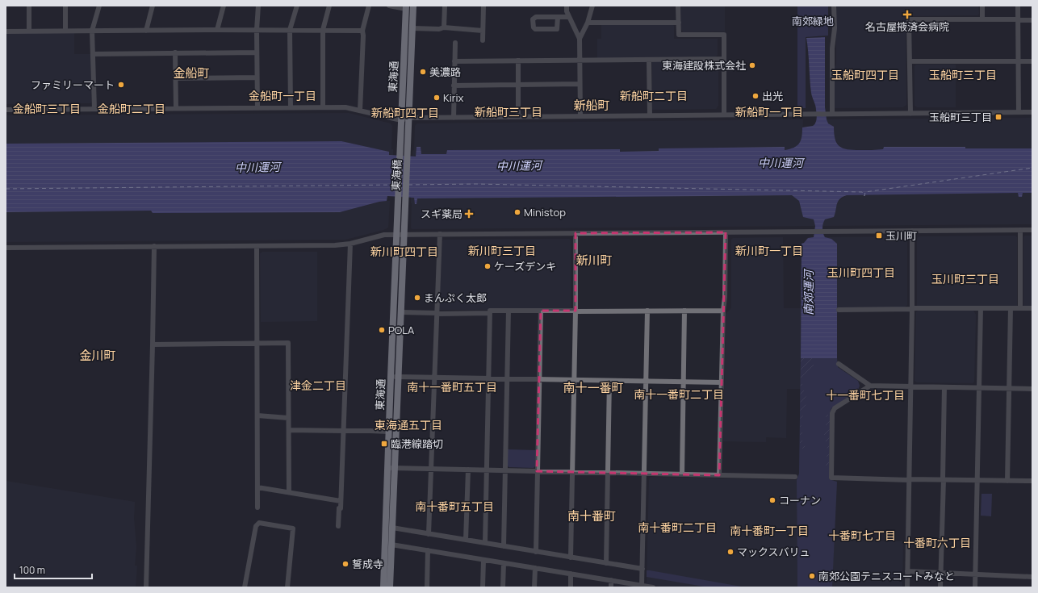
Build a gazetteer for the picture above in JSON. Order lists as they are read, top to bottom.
{
  "streets": {
    "main road": ["東海通", "東海橋"]
  },
  "crossings": [
    ["東海通", "東海橋"]
  ],
  "districts": [
    "金船町",
    "玉船町四丁目",
    "玉船町三丁目",
    "金船町一丁目",
    "新船町二丁目",
    "新船町",
    "金船町三丁目",
    "金船町二丁目",
    "新船町三丁目",
    "新船町一丁目",
    "新船町四丁目",
    "新川町三丁目",
    "新川町一丁目",
    "新川町四丁目",
    "新川町",
    "玉川町四丁目",
    "玉川町三丁目",
    "金川町",
    "津金二丁目",
    "南十一番町五丁目",
    "南十一番町",
    "南十一番町二丁目",
    "十一番町七丁目",
    "東海通五丁目",
    "南十番町五丁目",
    "南十番町",
    "南十番町二丁目",
    "南十番町一丁目",
    "十番町七丁目",
    "十番町六丁目"
  ],
  "water": ["中川運河", "南郊運河"],
  "parks": ["南郊緑地"],
  "places": {
    "health": ["名古屋掖済会病院", "スギ薬局"],
    "other": [
      "東海建設株式会社",
      "美濃路",
      "ファミリーマート",
      "出光",
      "Kirix",
      "Ministop",
      "ケーズデンキ",
      "まんぷく太郎",
      "POLA",
      "コーナン",
      "マックスバリュ",
      "誓成寺",
      "南郊公園テニスコートみなと"
    ],
    "transit": ["玉船町三丁目", "玉川町", "臨港線踏切"]
  },
  "scale_bar": "100 m"
}
